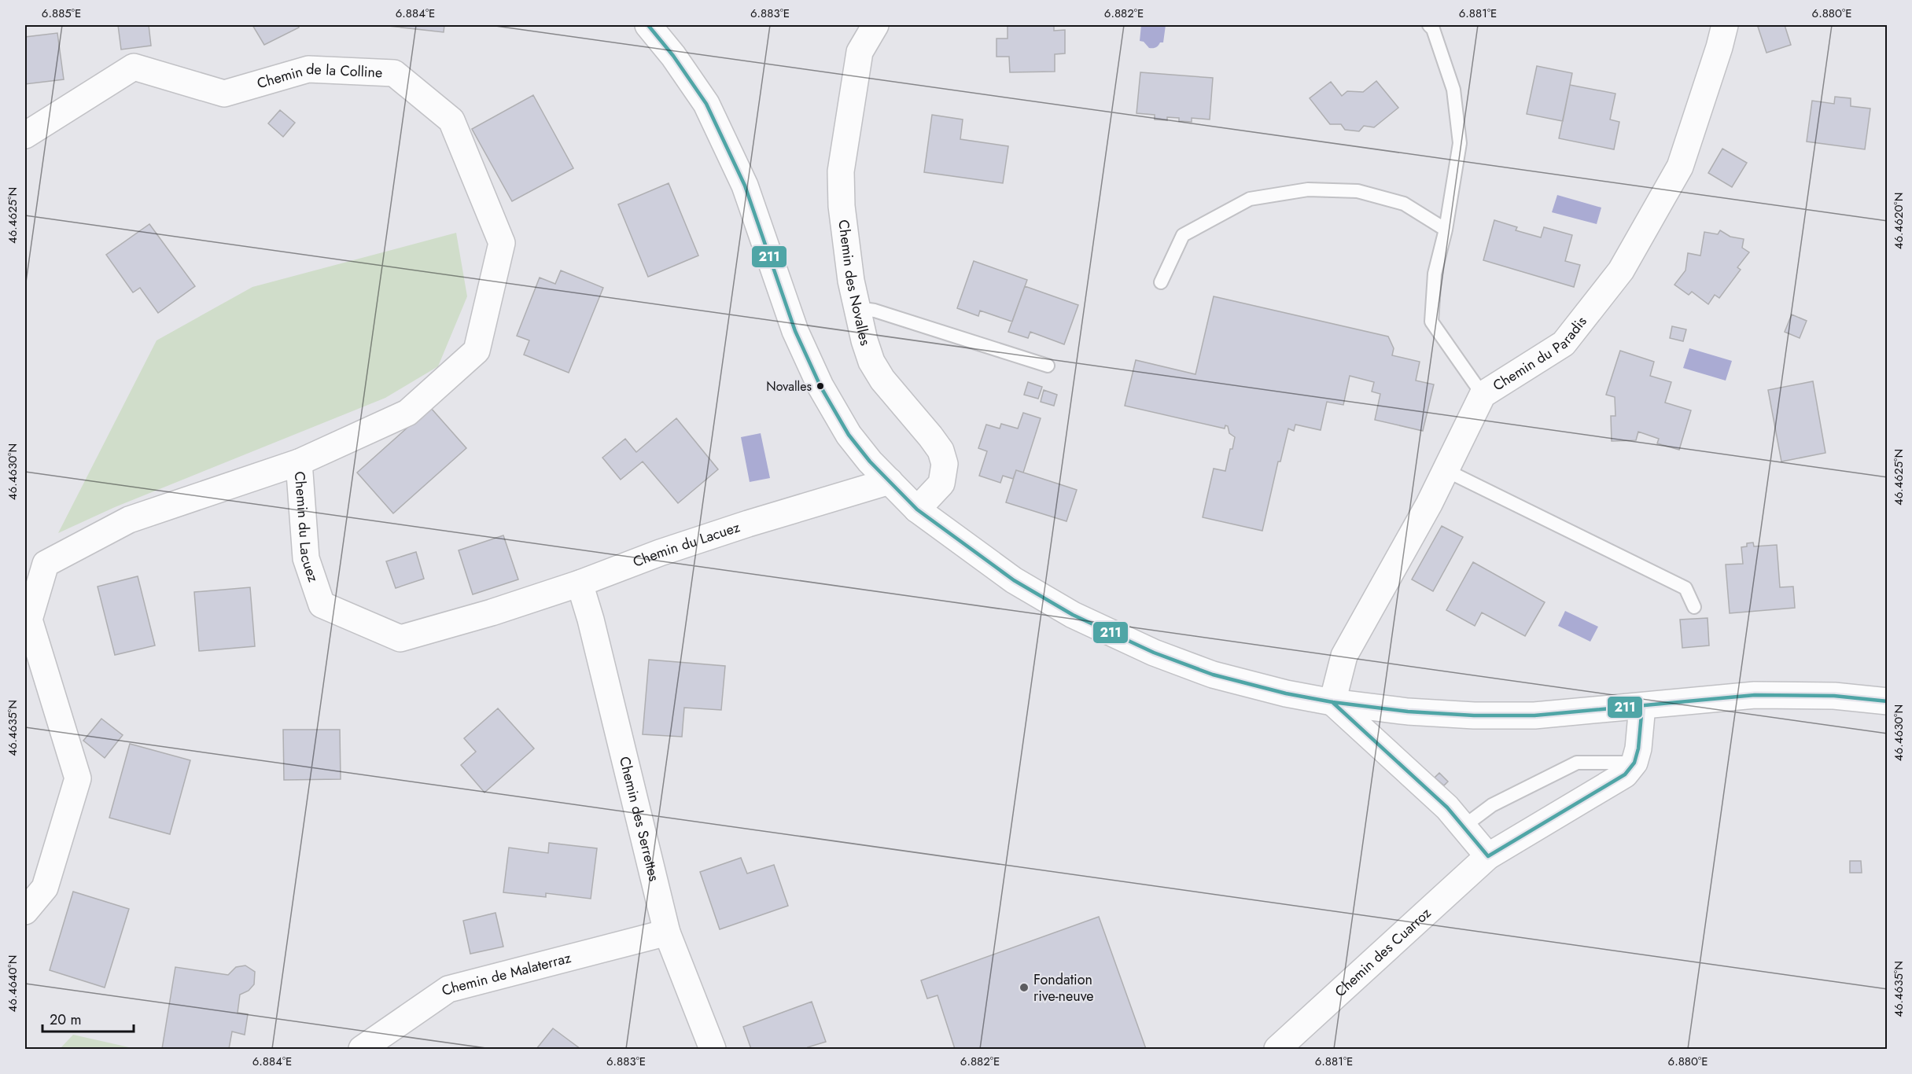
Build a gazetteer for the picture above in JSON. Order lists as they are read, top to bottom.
{
  "streets": {
    "street": [
      "Chemin de la Colline",
      "Chemin des Novalles",
      "Chemin du Paradis",
      "Chemin du Lacuez",
      "Chemin des Serrettes",
      "Chemin des Cuarroz",
      "Chemin de Malaterraz"
    ]
  },
  "crossings": [
    ["Chemin de la Colline", "Chemin du Lacuez"],
    ["Chemin du Lacuez", "Chemin des Serrettes"],
    ["Chemin des Serrettes", "Chemin de Malaterraz"]
  ],
  "places": ["Novalles", "Fondation rive-neuve"],
  "lines": ["transit line 211"],
  "scale_bar": "20 m",
  "coordinates": [
    "6.885°E",
    "6.884°E",
    "6.883°E",
    "6.882°E",
    "6.881°E",
    "6.880°E",
    "46.4625°N",
    "46.4620°N",
    "46.4630°N",
    "46.4635°N",
    "46.4640°N"
  ]
}
